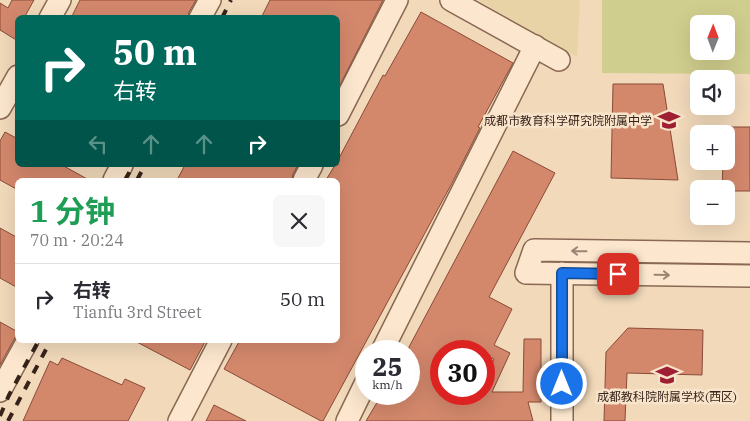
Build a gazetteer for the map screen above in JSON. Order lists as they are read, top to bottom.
{
  "places": {
    "school or university": ["成都市教育科学研究院附属中学", "成都教科院附属学校(西区)"]
  },
  "north": "top",
  "page": {
    "map_buttons": ["+", "−"],
    "turn": ["50 m", "右转"],
    "heading": ["1 分钟", "70 m · 20:24"],
    "list": [
      {
        "name": "右转",
        "note": "Tianfu 3rd Street",
        "value": "50 m"
      }
    ],
    "speed": "25 km/h",
    "limit": "30"
  }
}
